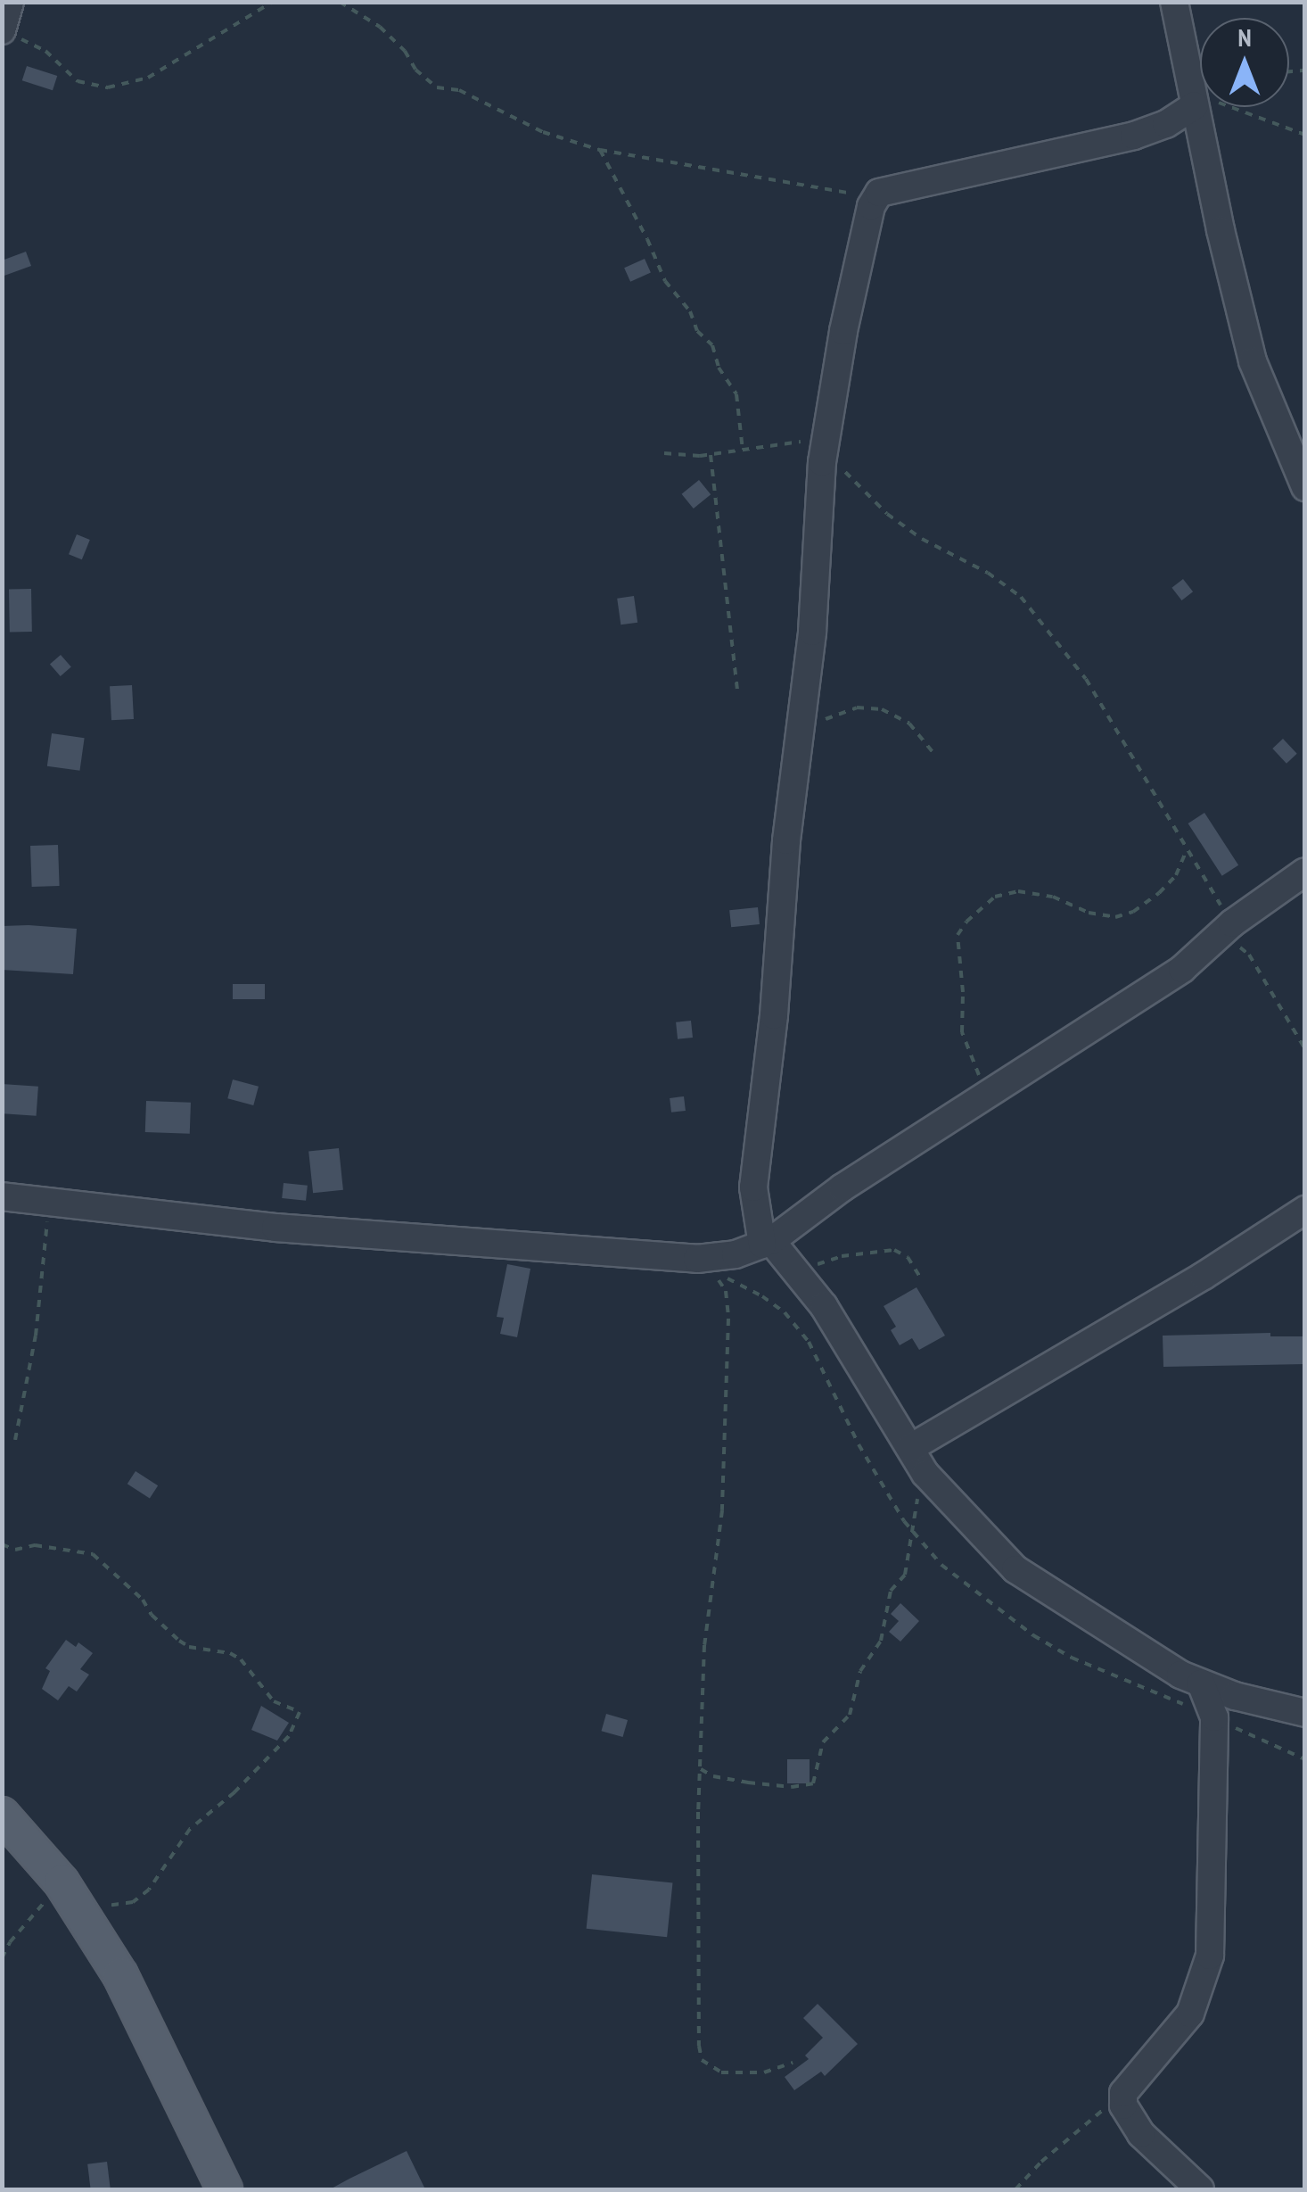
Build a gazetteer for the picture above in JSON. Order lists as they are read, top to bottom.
{
  "north": "top"
}
